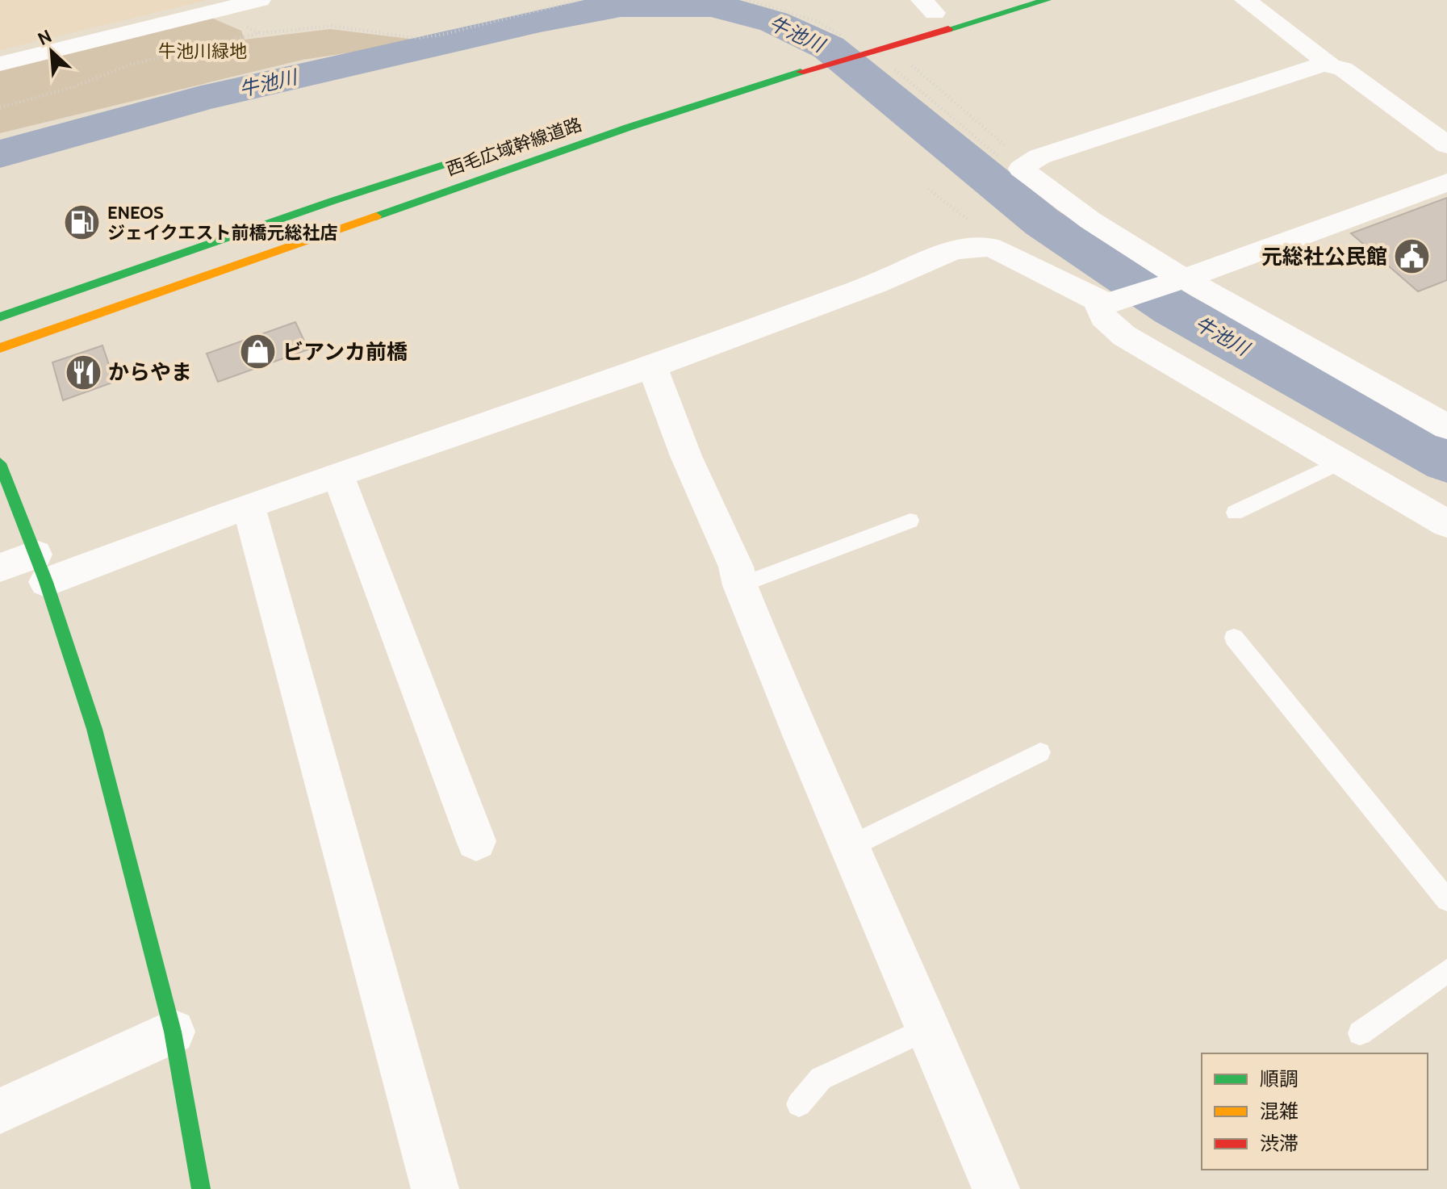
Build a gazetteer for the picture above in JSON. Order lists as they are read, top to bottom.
{
  "streets": {
    "main road": ["西毛広域幹線道路"]
  },
  "water": ["牛池川"],
  "parks": ["牛池川緑地"],
  "places": {
    "fuel station": ["ENEOS ジェイクエスト前橋元総社店"],
    "public building": ["元総社公民館"],
    "shop": ["ビアンカ前橋"],
    "restaurant": ["からやま"]
  },
  "legend": ["順調", "混雑", "渋滞"],
  "north": "top left"
}
